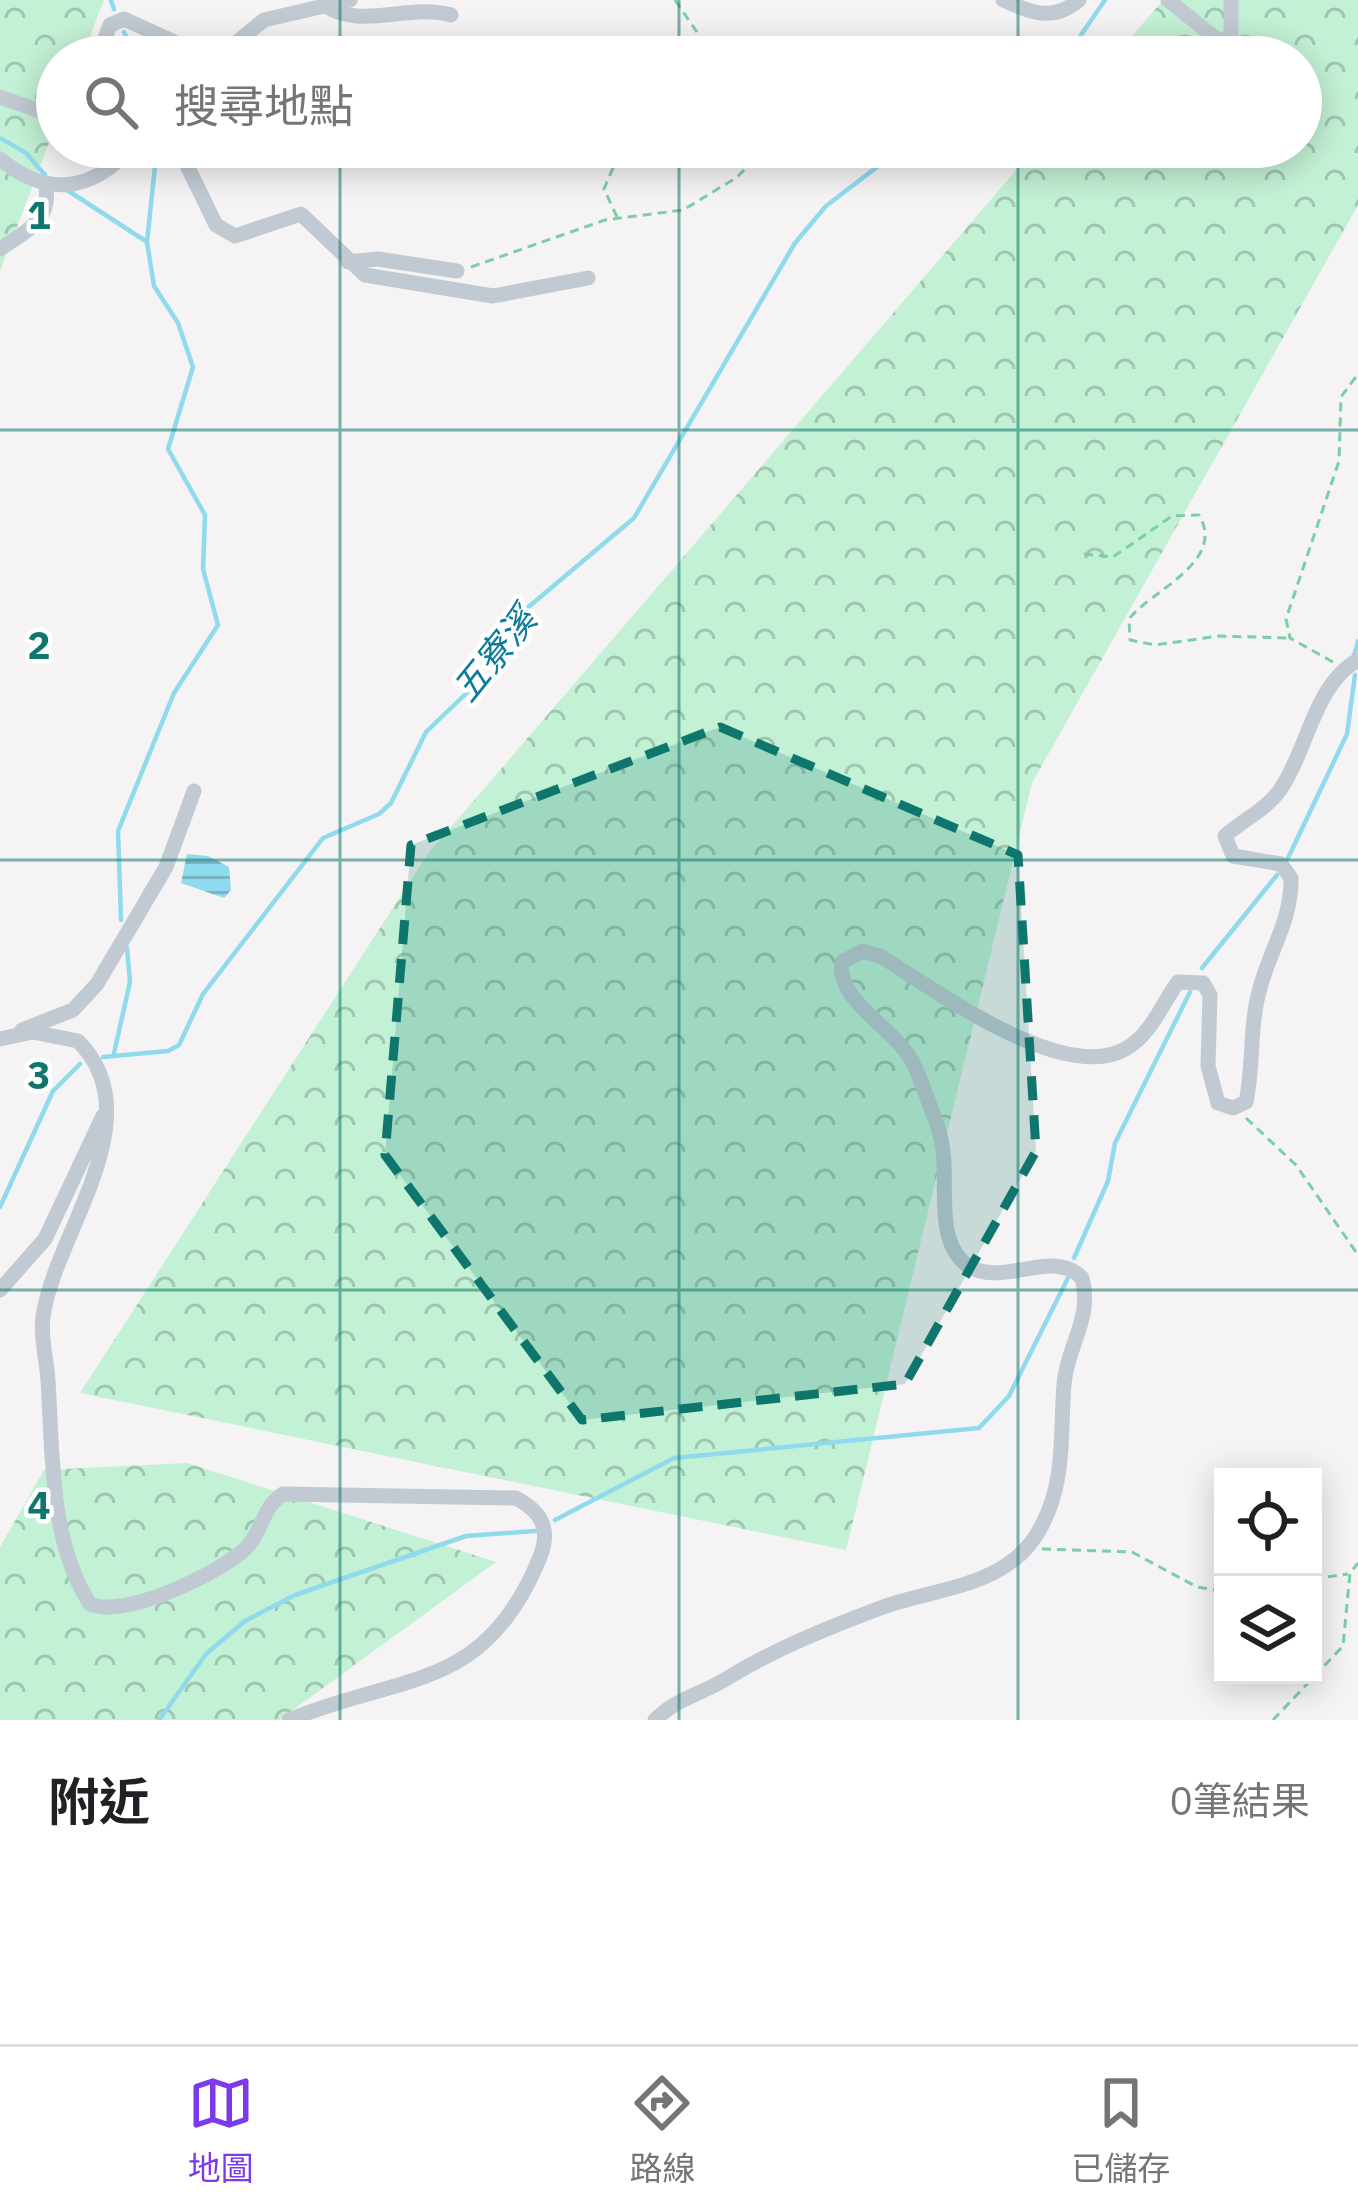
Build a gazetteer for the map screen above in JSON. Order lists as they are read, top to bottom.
{
  "water": ["五寮溪"],
  "page": {
    "search": "搜尋地點",
    "heading": ["附近", "0筆結果"],
    "nav": ["地圖", "路線", "已儲存"]
  },
  "grid": {
    "rows": [
      "1",
      "2",
      "3",
      "4"
    ]
  }
}
